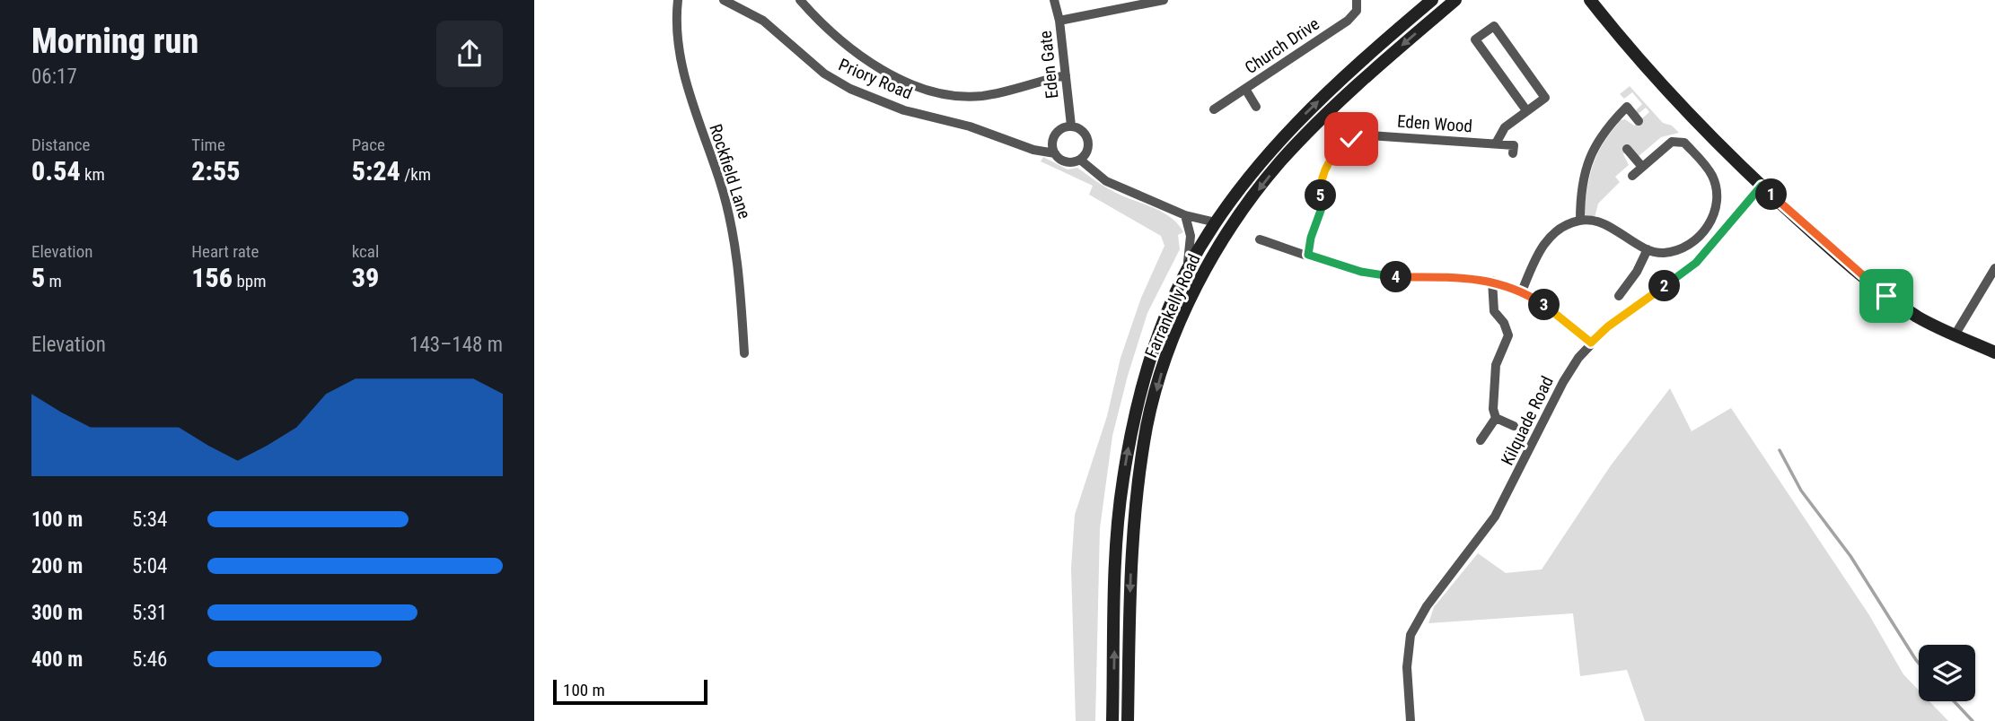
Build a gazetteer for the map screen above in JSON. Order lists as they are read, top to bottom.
{
  "streets": {
    "main road": ["Farrankelly Road"],
    "street": [
      "Church Drive",
      "Eden Gate",
      "Priory Road",
      "Eden Wood",
      "Rockfield Lane",
      "Kilquade Road"
    ]
  },
  "crossings": [
    ["Eden Gate", "Priory Road"]
  ],
  "scale_bar": "100 m",
  "page": {
    "heading": ["Morning run", "06:17"],
    "stats": [
      ["Distance", "0.54 km"],
      ["Time", "2:55"],
      ["Pace", "5:24 /km"],
      ["Elevation", "5 m"],
      ["Heart rate", "156 bpm"],
      ["kcal", "39"]
    ],
    "pins": [
      "1",
      "5",
      "4",
      "2",
      "3"
    ],
    "chart": ["Elevation", "143–148 m"],
    "list": [
      {
        "name": "100 m",
        "note": "5:34"
      },
      {
        "name": "200 m",
        "note": "5:04"
      },
      {
        "name": "300 m",
        "note": "5:31"
      },
      {
        "name": "400 m",
        "note": "5:46"
      }
    ],
    "scale": "100 m"
  }
}
